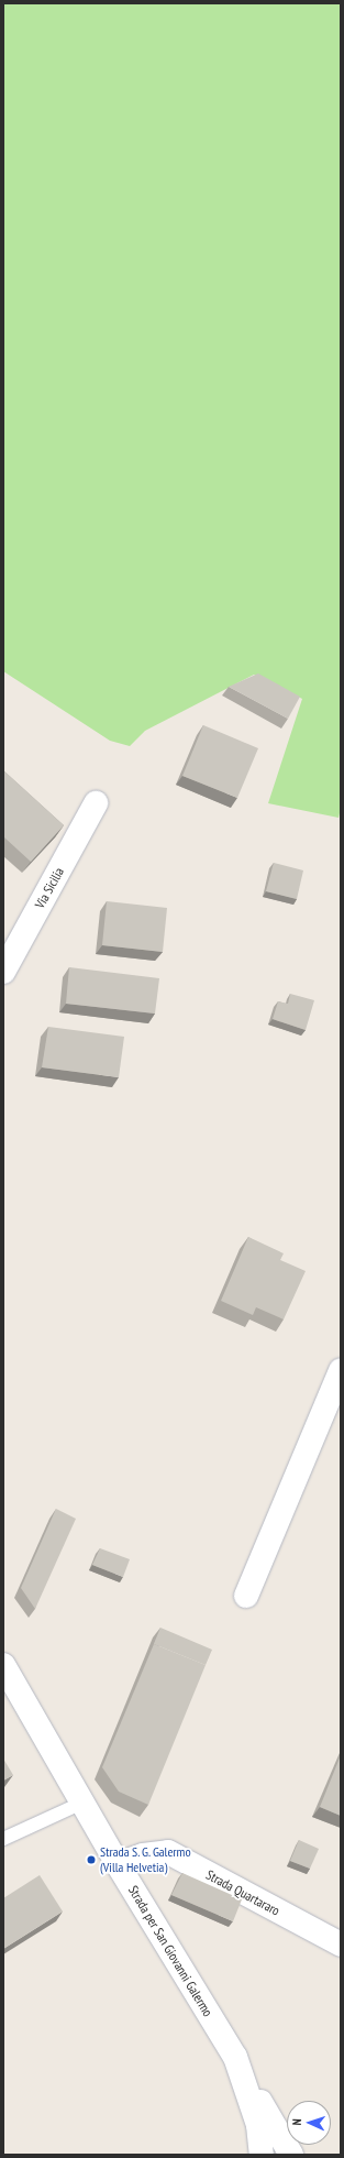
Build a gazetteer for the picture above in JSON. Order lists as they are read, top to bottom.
{
  "streets": {
    "street": ["Via Sicilia", "Strada Quartararo", "Strada per San Giovanni Galermo"]
  },
  "crossings": [
    ["Strada Quartararo", "Strada per San Giovanni Galermo"]
  ],
  "places": ["Strada S. G. Galermo (Villa Helvetia)"],
  "north": "left"
}
